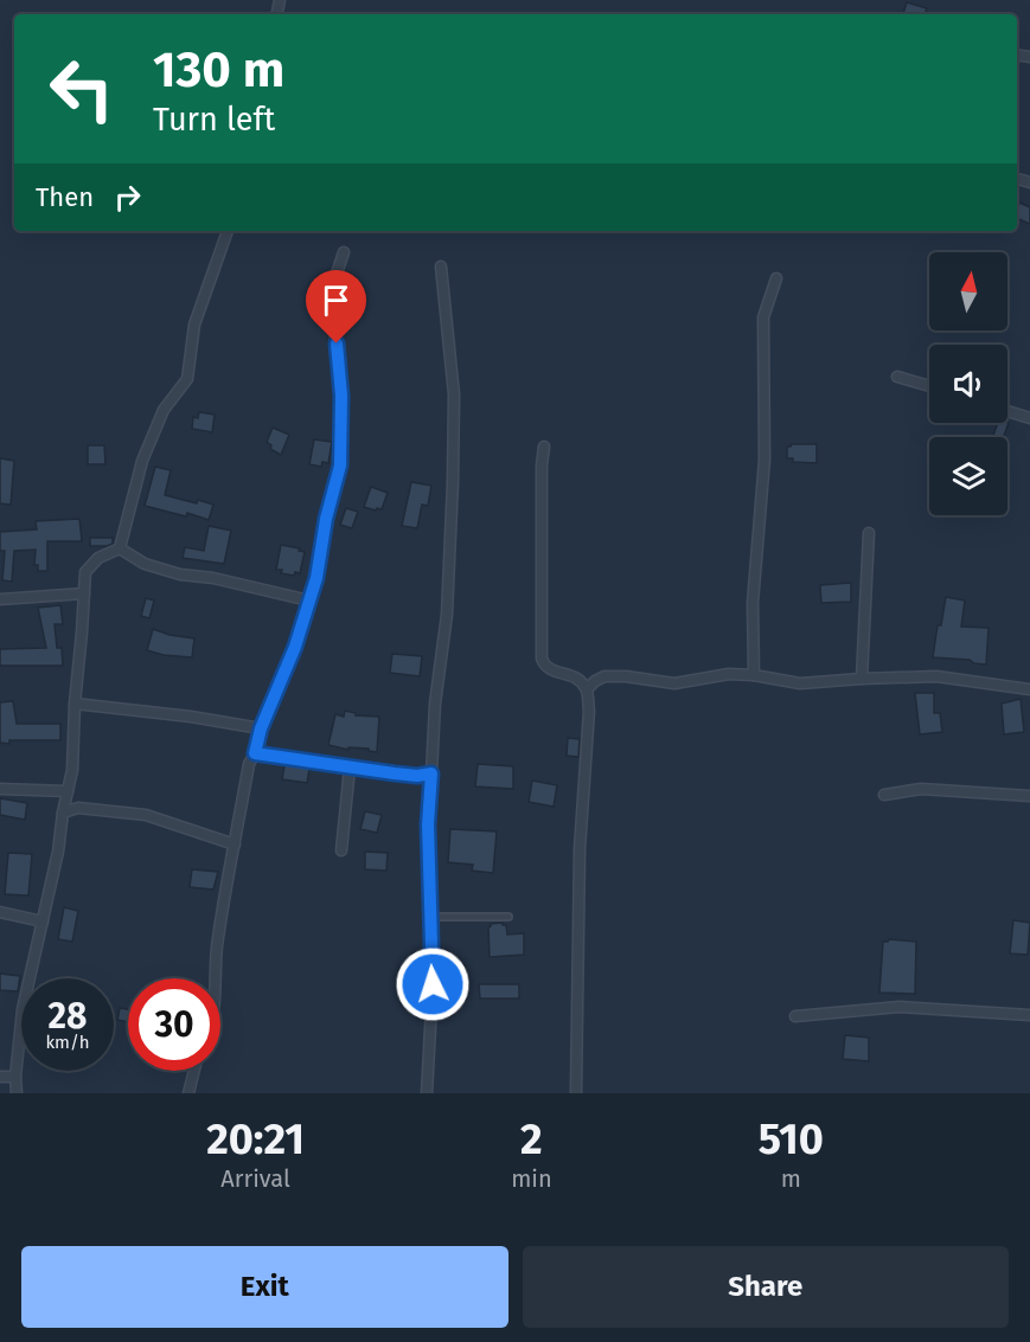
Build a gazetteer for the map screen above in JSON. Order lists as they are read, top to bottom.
{
  "north": "top",
  "page": {
    "turn": ["130 m", "Turn left"],
    "then": "Then",
    "speed": "28 km/h",
    "limit": "30",
    "eta": [
      "20:21",
      "Arrival",
      "2",
      "min",
      "510",
      "m"
    ],
    "buttons": ["Exit", "Share"]
  }
}
